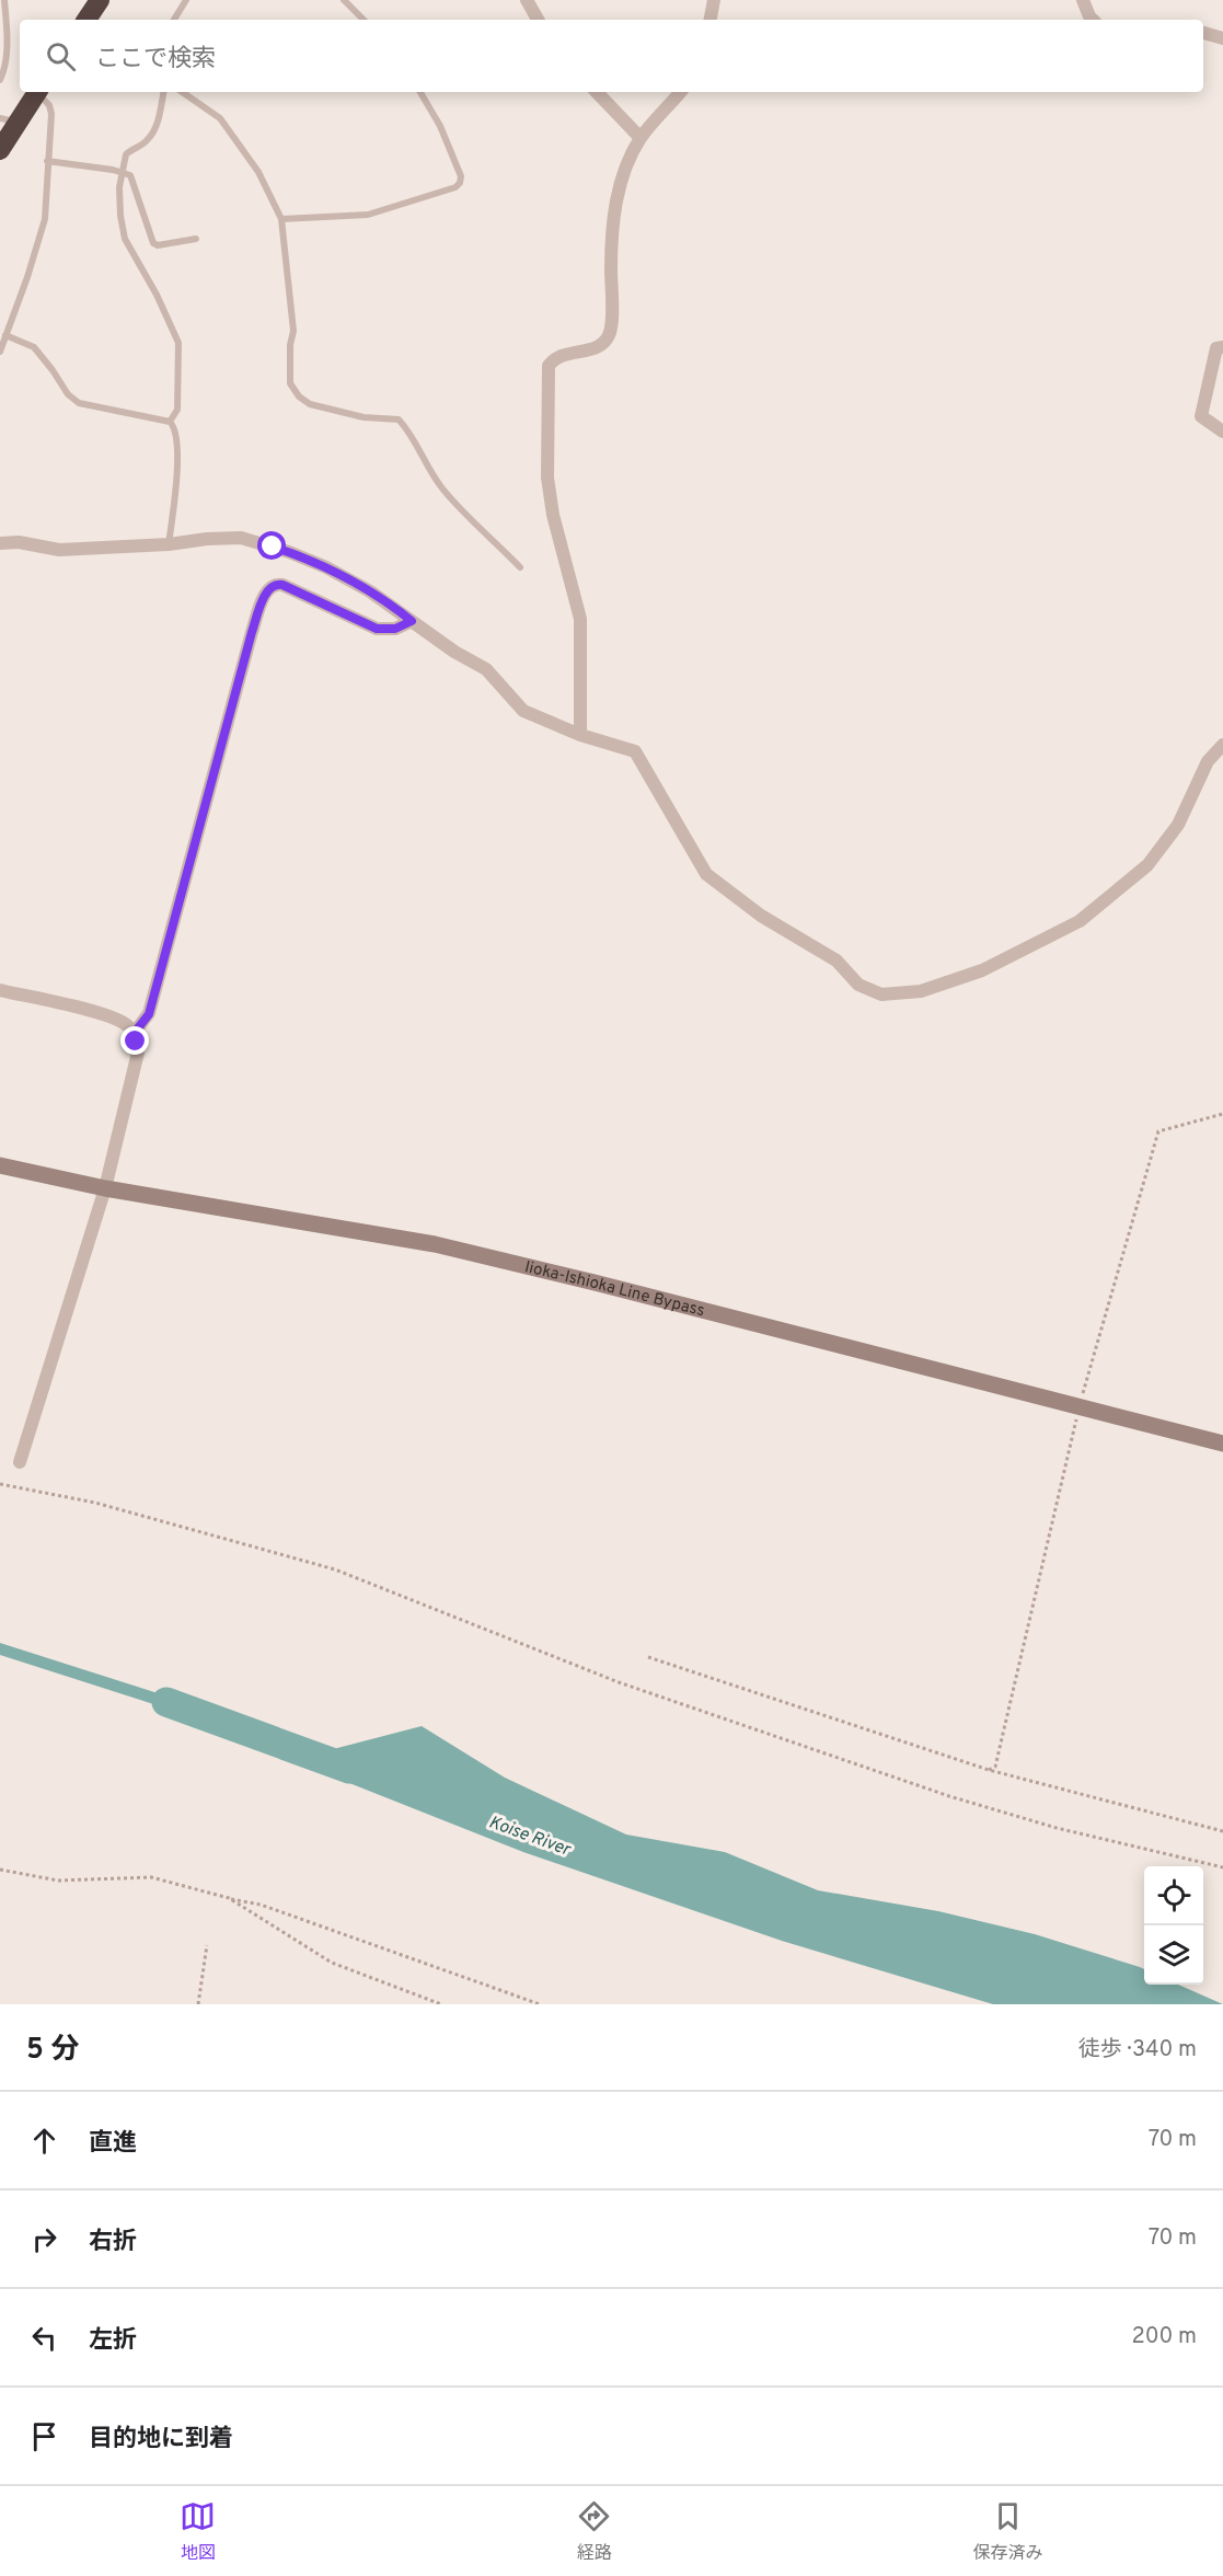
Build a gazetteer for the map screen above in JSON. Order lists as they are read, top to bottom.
{
  "streets": {
    "main road": ["Iioka-Ishioka Line Bypass"]
  },
  "water": ["Koise River"],
  "page": {
    "search": "ここで検索",
    "heading": ["5 分", "徒歩 · 340 m"],
    "list": [
      ["直進", "70 m"],
      ["右折", "70 m"],
      ["左折", "200 m"],
      "目的地に到着"
    ],
    "nav": ["地図", "経路", "保存済み"]
  }
}
